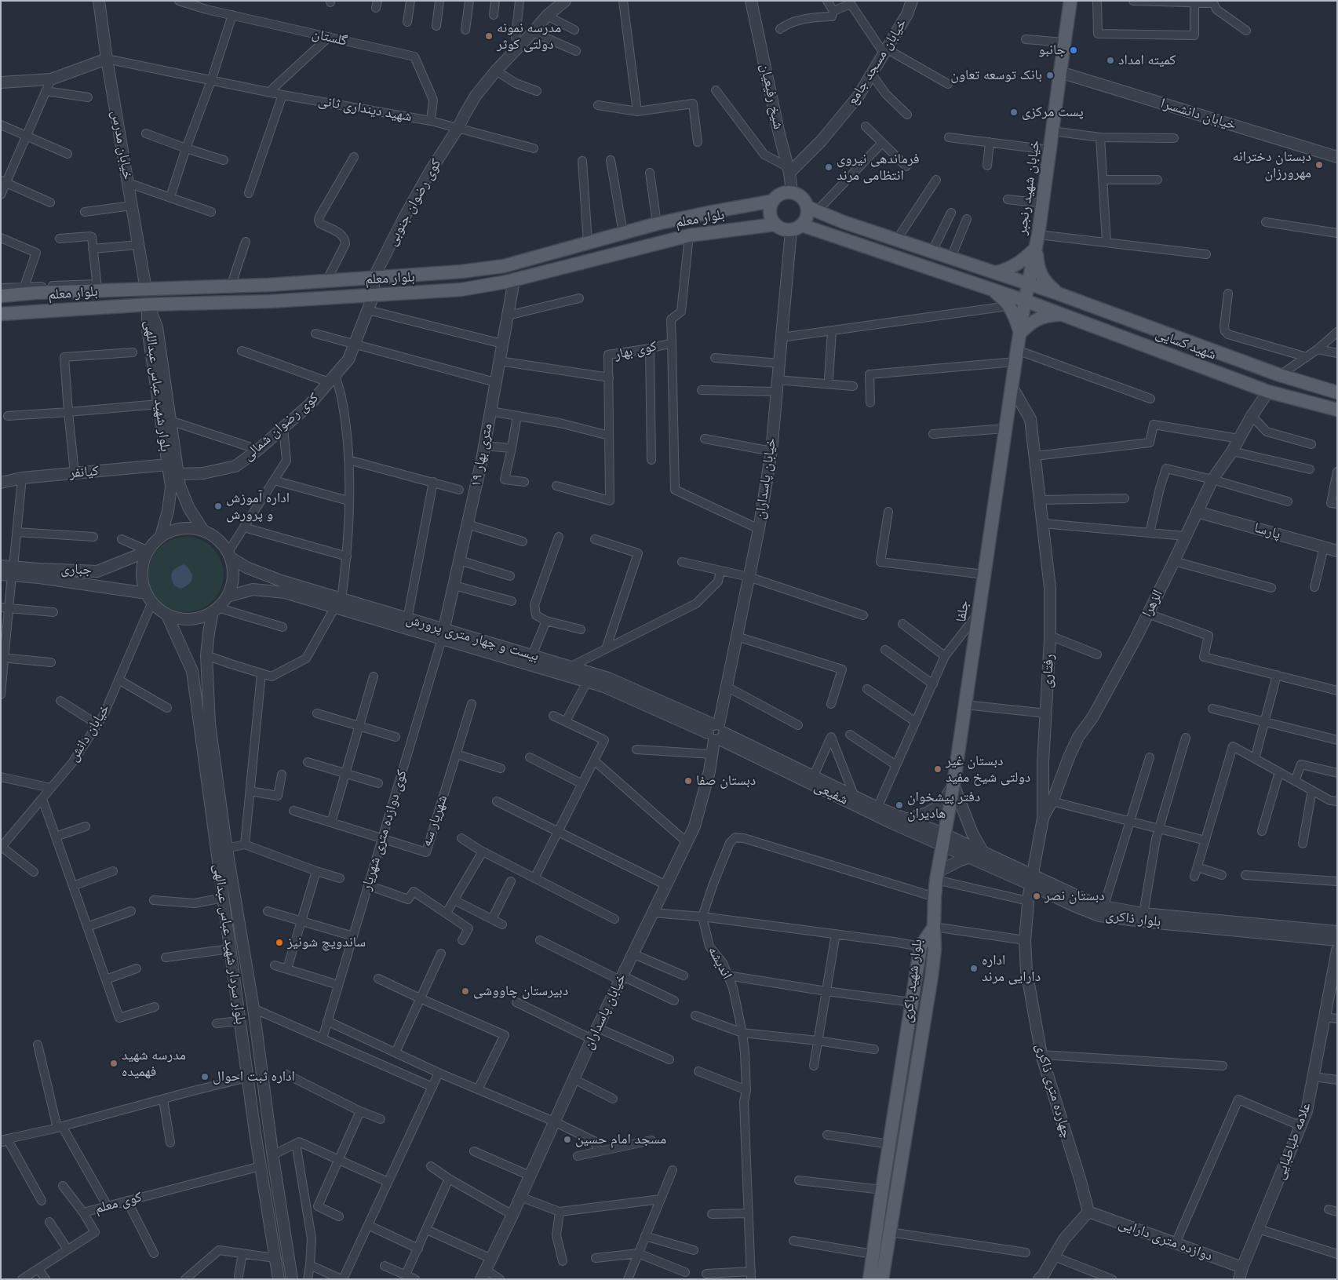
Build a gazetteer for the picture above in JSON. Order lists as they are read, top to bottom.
{
  "streets": {
    "main road": [
      "خیابان شهید رنجبر",
      "بلوار معلم",
      "شهید کسایی",
      "جلفا",
      "بلوار شهید باکری"
    ],
    "street": [
      "گلستان",
      "خیابان مسجد جامع",
      "شیخ رفیعیان",
      "شهید دینداری ثانی",
      "خیابان دانشسرا",
      "خیابان مدرس",
      "کوی رضوان جنوبی",
      "کوی بهار",
      "بلوار شهید عباس عبداللهی",
      "کوی رضوان شمالی",
      "۱۹ متری بهار",
      "کیانفر",
      "خیابان پاسداران",
      "پارسا",
      "جباری",
      "الزهرا",
      "بیست و چهار متری پرورش",
      "رفتاری",
      "خیابان دانش",
      "شفیعی",
      "شهریار سه",
      "کوی دوازده متری شهریار",
      "بلوار ذاکری",
      "بلوار سردار شهید عباس عبدالهی",
      "اندیشه",
      "چهارده متری ذاکری",
      "علامه طباطبایی",
      "کوی معلم",
      "دوازده متری دارایی"
    ]
  },
  "crossings": [
    ["گلستان", "شهید دینداری ثانی"],
    ["خیابان مسجد جامع", "شیخ رفیعیان"],
    ["شیخ رفیعیان", "بلوار معلم"],
    ["شیخ رفیعیان", "خیابان پاسداران"],
    ["شهید دینداری ثانی", "خیابان مدرس"],
    ["شهید دینداری ثانی", "کوی رضوان جنوبی"],
    ["خیابان دانشسرا", "خیابان شهید رنجبر"],
    ["خیابان مدرس", "بلوار معلم"],
    ["خیابان شهید رنجبر", "شهید کسایی"],
    ["خیابان شهید رنجبر", "جلفا"],
    ["کوی رضوان جنوبی", "بلوار معلم"],
    ["بلوار معلم", "کوی بهار"],
    ["بلوار معلم", "بلوار شهید عباس عبداللهی"],
    ["بلوار معلم", "کوی رضوان شمالی"],
    ["بلوار معلم", "۱۹ متری بهار"],
    ["بلوار معلم", "خیابان پاسداران"],
    ["شهید کسایی", "الزهرا"],
    ["شهید کسایی", "جلفا"],
    ["بلوار شهید عباس عبداللهی", "کوی رضوان شمالی"],
    ["بلوار شهید عباس عبداللهی", "کیانفر"],
    ["بلوار شهید عباس عبداللهی", "جباری"],
    ["بلوار شهید عباس عبداللهی", "بیست و چهار متری پرورش"],
    ["بلوار شهید عباس عبداللهی", "خیابان دانش"],
    ["بلوار شهید عباس عبداللهی", "بلوار سردار شهید عباس عبدالهی"],
    ["۱۹ متری بهار", "بیست و چهار متری پرورش"],
    ["۱۹ متری بهار", "کوی دوازده متری شهریار"],
    ["خیابان پاسداران", "بیست و چهار متری پرورش"],
    ["خیابان پاسداران", "شفیعی"],
    ["پارسا", "الزهرا"],
    ["جباری", "بیست و چهار متری پرورش"],
    ["جباری", "خیابان دانش"],
    ["جباری", "بلوار سردار شهید عباس عبدالهی"],
    ["الزهرا", "رفتاری"],
    ["الزهرا", "چهارده متری ذاکری"],
    ["جلفا", "رفتاری"],
    ["جلفا", "شفیعی"],
    ["جلفا", "بلوار ذاکری"],
    ["جلفا", "بلوار شهید باکری"],
    ["بیست و چهار متری پرورش", "خیابان دانش"],
    ["بیست و چهار متری پرورش", "شفیعی"],
    ["بیست و چهار متری پرورش", "کوی دوازده متری شهریار"],
    ["بیست و چهار متری پرورش", "بلوار سردار شهید عباس عبدالهی"],
    ["رفتاری", "چهارده متری ذاکری"],
    ["خیابان دانش", "بلوار سردار شهید عباس عبدالهی"],
    ["شفیعی", "بلوار ذاکری"],
    ["شهریار سه", "کوی دوازده متری شهریار"],
    ["بلوار ذاکری", "چهارده متری ذاکری"],
    ["بلوار سردار شهید عباس عبدالهی", "کوی معلم"],
    ["چهارده متری ذاکری", "دوازده متری دارایی"],
    ["علامه طباطبایی", "دوازده متری دارایی"]
  ],
  "places": [
    "مدرسه نمونه دولتی کوثر",
    "جانبو",
    "کمیته امداد",
    "بانک توسعه تعاون",
    "پست مرکزی",
    "دبستان دخترانه مهرورزان",
    "فرماندهی نیروی انتظامی مرند",
    "اداره آموزش و پرورش",
    "دبستان غیر دولتی شیخ مفید",
    "دبستان صفا",
    "دفتر پیشخوان هادیران",
    "دبستان نصر",
    "ساندویچ شونیز",
    "اداره دارایی مرند",
    "دبیرستان چاووشی",
    "مدرسه شهید فهمیده",
    "اداره ثبت احوال",
    "مسجد امام حسین"
  ]
}
